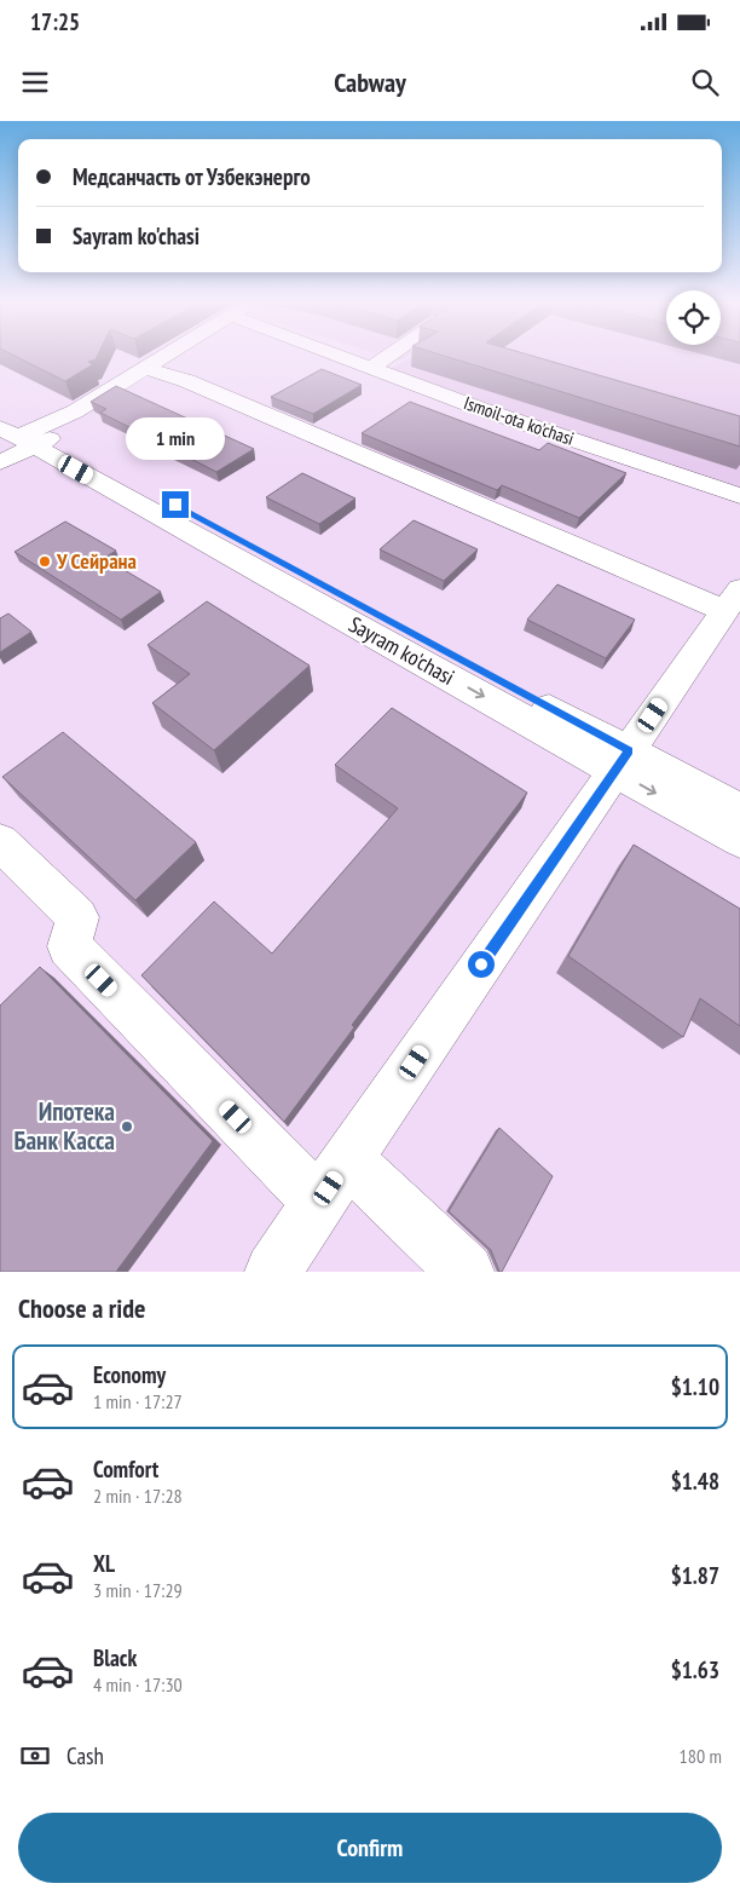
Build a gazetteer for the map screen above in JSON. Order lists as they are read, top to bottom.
{
  "streets": {
    "street": ["Ismoil-ota ko'chasi", "Sayram ko'chasi"]
  },
  "places": ["У Сейрана", "Ипотека Банк Касса"],
  "page": {
    "status": "17:25",
    "header": "Cabway",
    "banner": ["Медсанчасть от Узбекэнерго", "Sayram ko'chasi"],
    "bubble": "1 min",
    "heading": "Choose a ride",
    "list": [
      {
        "name": "Economy",
        "note": "1 min · 17:27",
        "value": "$1.10"
      },
      {
        "name": "Comfort",
        "note": "2 min · 17:28",
        "value": "$1.48"
      },
      {
        "name": "XL",
        "note": "3 min · 17:29",
        "value": "$1.87"
      },
      {
        "name": "Black",
        "note": "4 min · 17:30",
        "value": "$1.63"
      }
    ],
    "pay": ["Cash", "180 m"],
    "buttons": "Confirm"
  }
}
